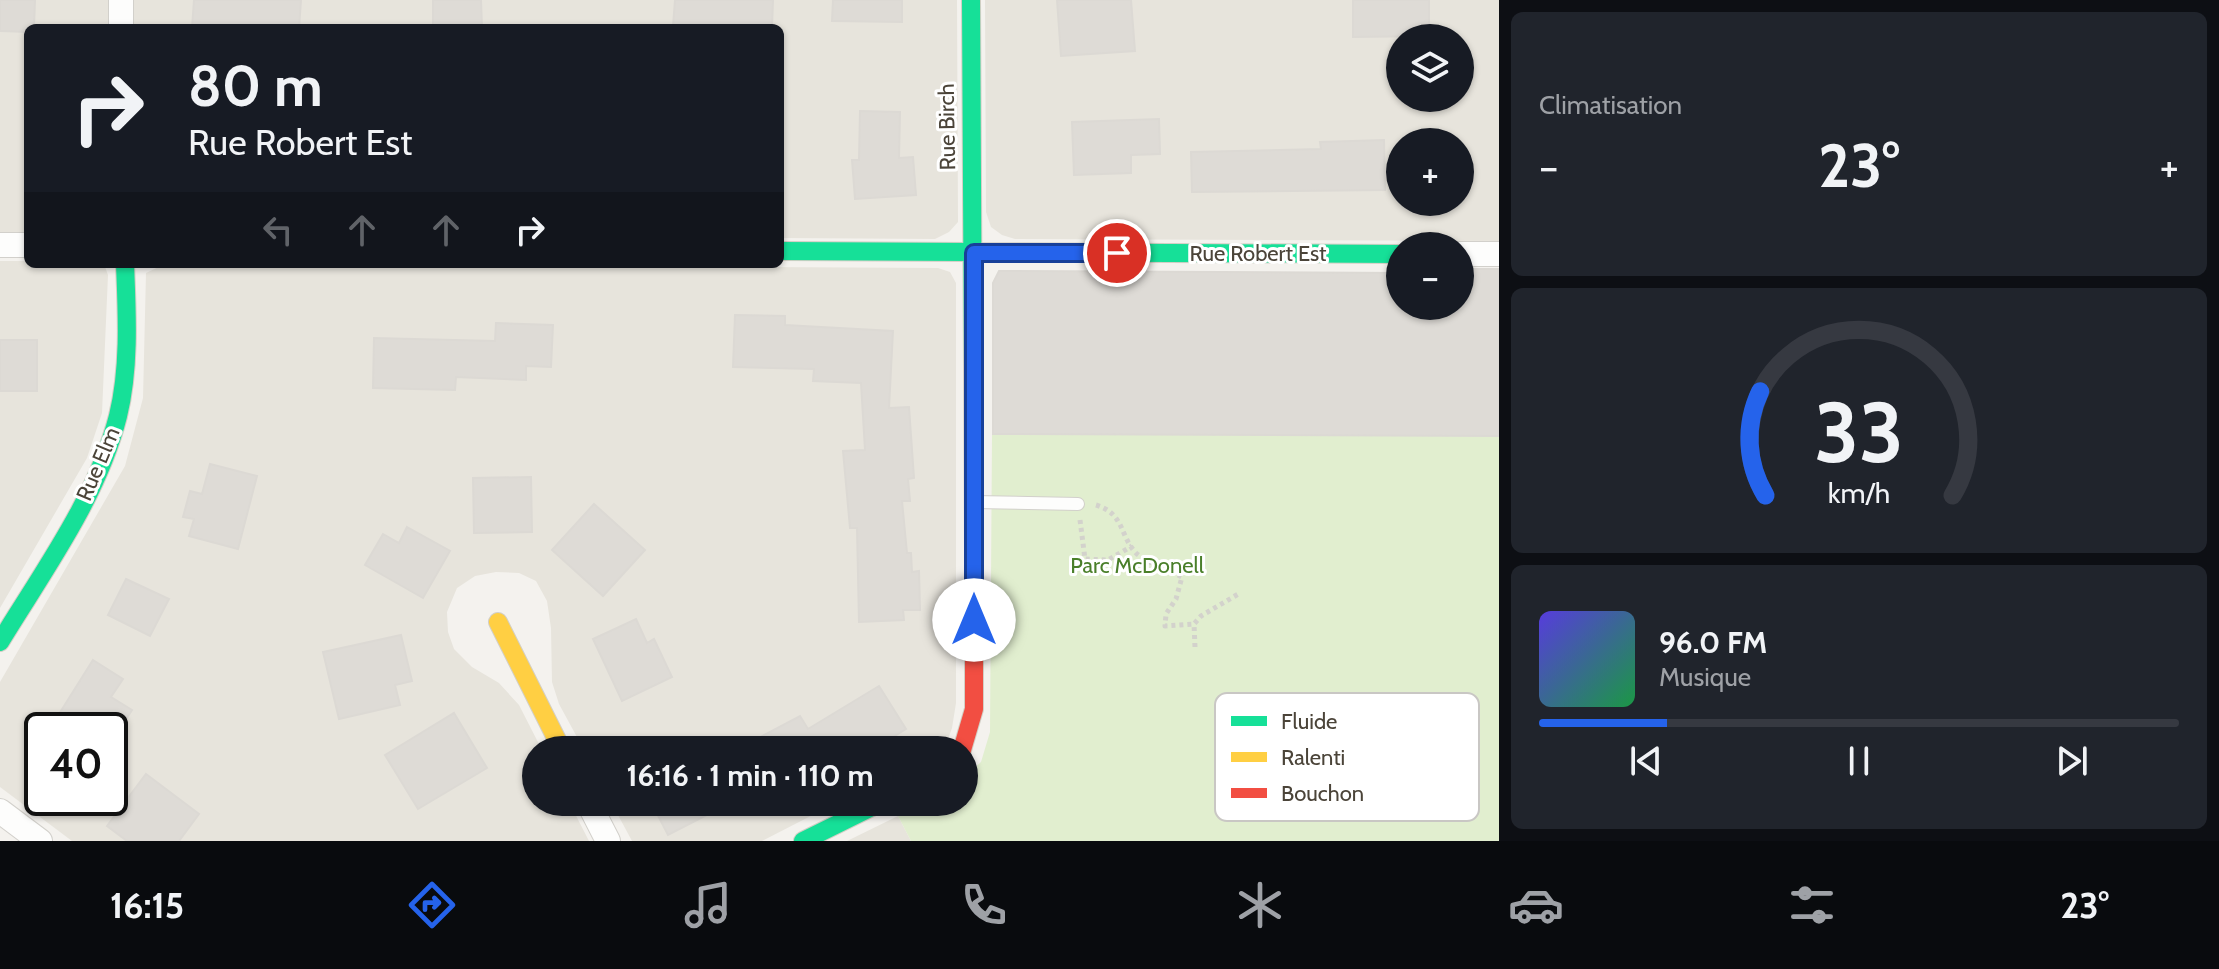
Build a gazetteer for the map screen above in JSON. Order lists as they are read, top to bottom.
{
  "streets": {
    "street": ["Rue Birch", "Rue Robert Est", "Rue Elm"]
  },
  "crossings": [
    ["Rue Birch", "Rue Robert Est"]
  ],
  "parks": ["Parc McDonell"],
  "legend": ["Fluide", "Ralenti", "Bouchon"],
  "page": {
    "tile": "Climatisation",
    "map_buttons": ["+", "−"],
    "turn": ["80 m", "Rue Robert Est"],
    "heat": ["−", "23°", "+"],
    "song": ["96.0 FM", "Musique"],
    "limit": "40",
    "trip": "16:16 · 1 min · 110 m",
    "tabs": ["16:15", "23°"],
    "gauge": ["33", "km/h"]
  }
}
